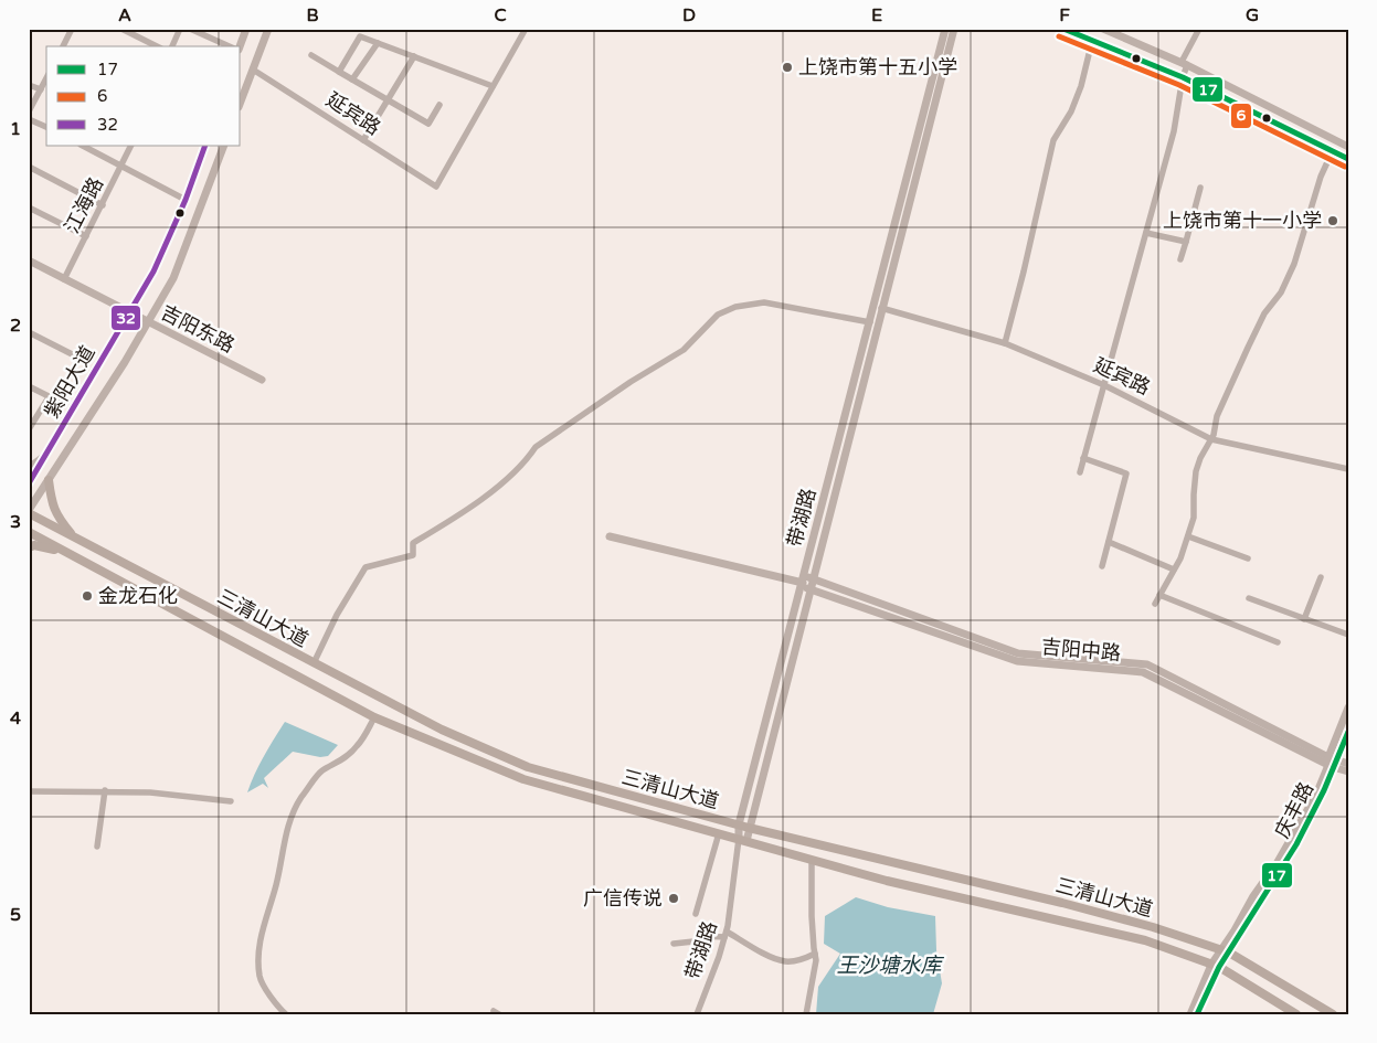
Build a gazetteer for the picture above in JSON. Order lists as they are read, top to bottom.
{
  "streets": {
    "highway": ["三清山大道"],
    "main road": [
      "吉阳东路",
      "紫阳大道",
      "带湖路",
      "吉阳中路",
      "庆丰路"
    ],
    "street": ["延宾路", "江海路"]
  },
  "crossings": [
    ["延宾路", "带湖路"],
    ["江海路", "吉阳东路"],
    ["吉阳东路", "紫阳大道"],
    ["紫阳大道", "三清山大道"],
    ["带湖路", "三清山大道"],
    ["带湖路", "吉阳中路"],
    ["三清山大道", "庆丰路"],
    ["吉阳中路", "庆丰路"]
  ],
  "water": ["王沙塘水库"],
  "places": [
    "上饶市第十五小学",
    "上饶市第十一小学",
    "金龙石化",
    "广信传说"
  ],
  "lines": ["transit line 17", "transit line 6", "transit line 32"],
  "legend": ["17", "6", "32"],
  "grid": {
    "columns": [
      "A",
      "B",
      "C",
      "D",
      "E",
      "F",
      "G"
    ],
    "rows": [
      "1",
      "2",
      "3",
      "4",
      "5"
    ]
  }
}
